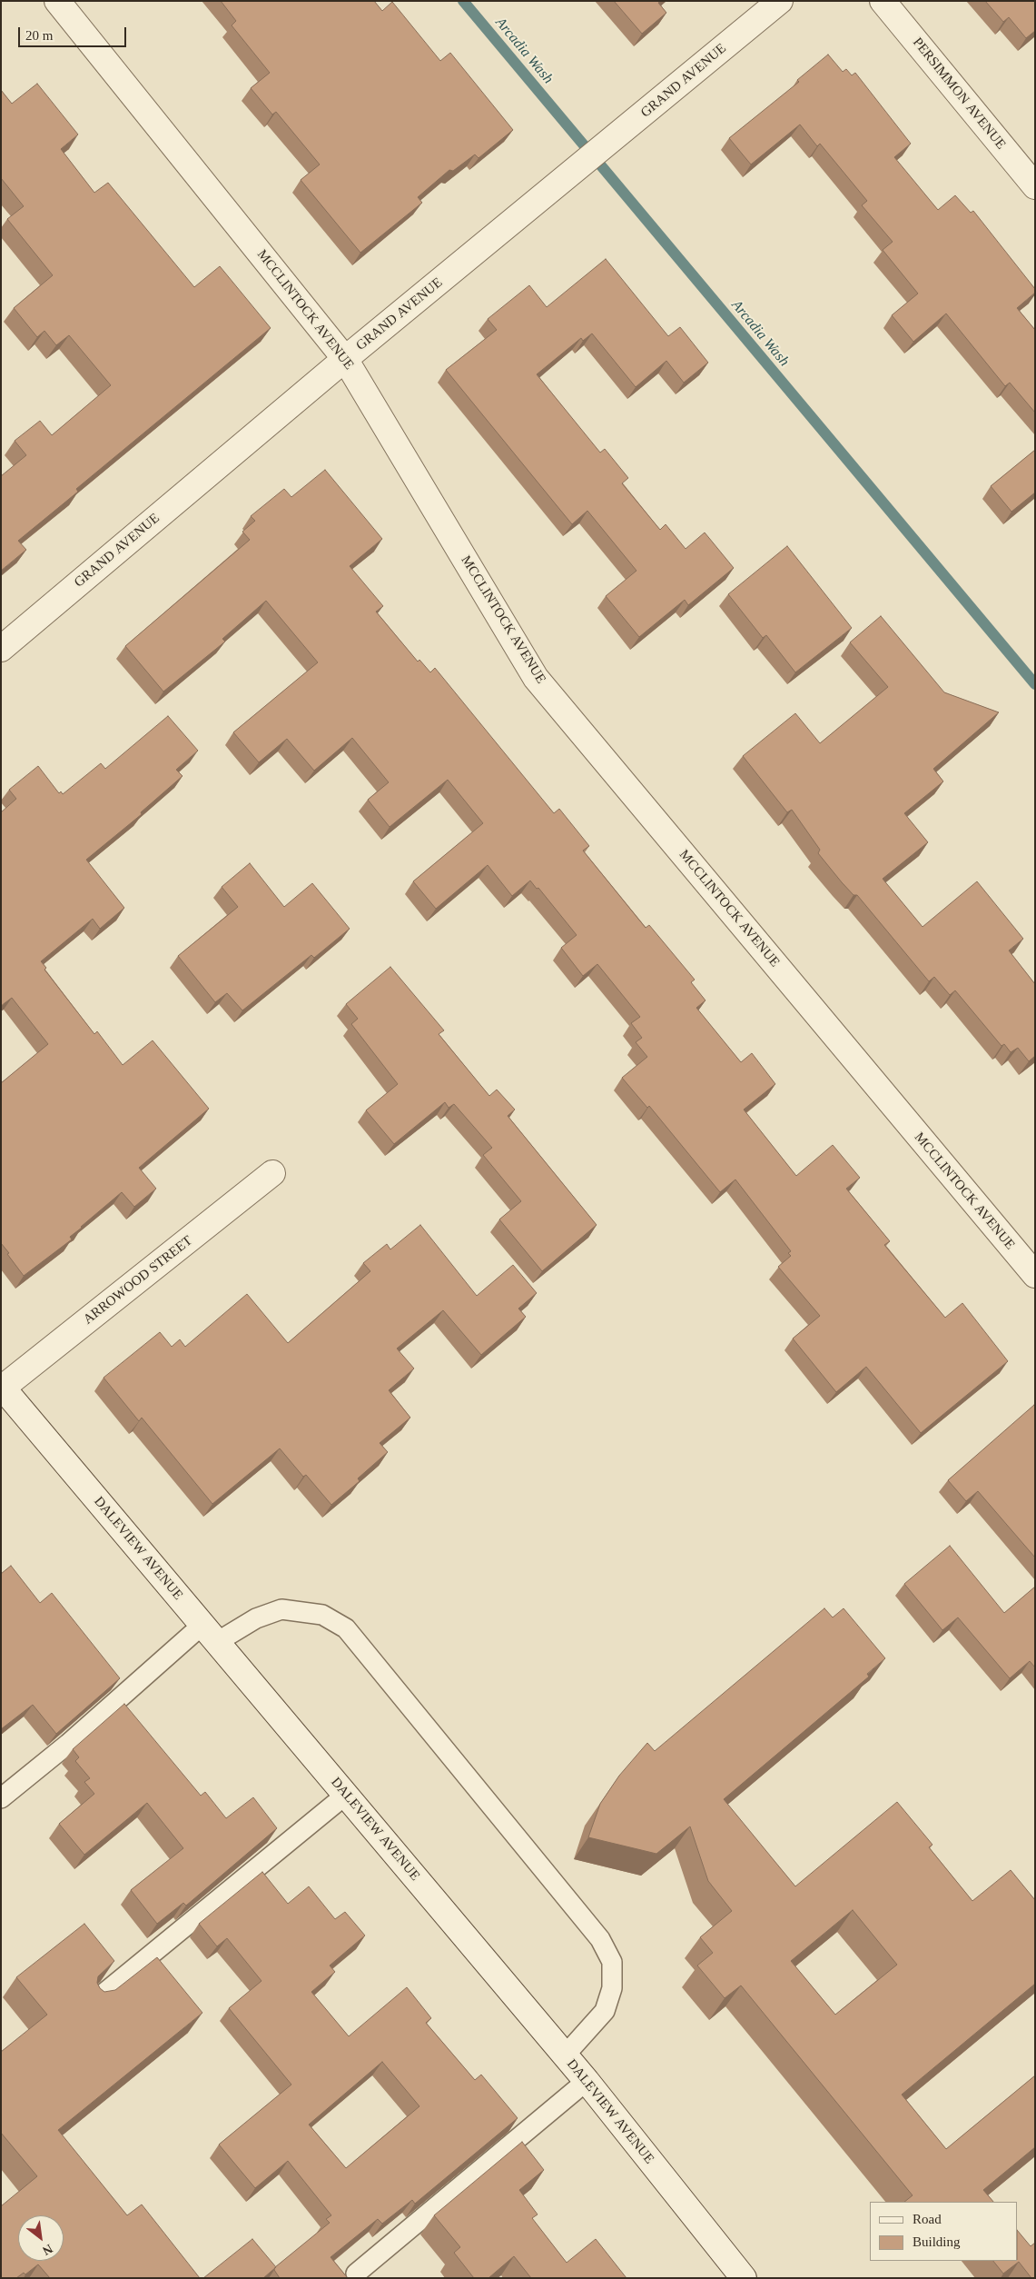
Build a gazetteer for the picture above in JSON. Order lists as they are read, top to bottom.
{
  "streets": {
    "street": [
      "GRAND AVENUE",
      "PERSIMMON AVENUE",
      "MCCLINTOCK AVENUE",
      "ARROWOOD STREET",
      "DALEVIEW AVENUE"
    ]
  },
  "crossings": [
    ["GRAND AVENUE", "MCCLINTOCK AVENUE"],
    ["ARROWOOD STREET", "DALEVIEW AVENUE"]
  ],
  "water": ["Arcadia Wash"],
  "legend": ["Road", "Building"],
  "scale_bar": "20 m",
  "north": "bottom right"
}
